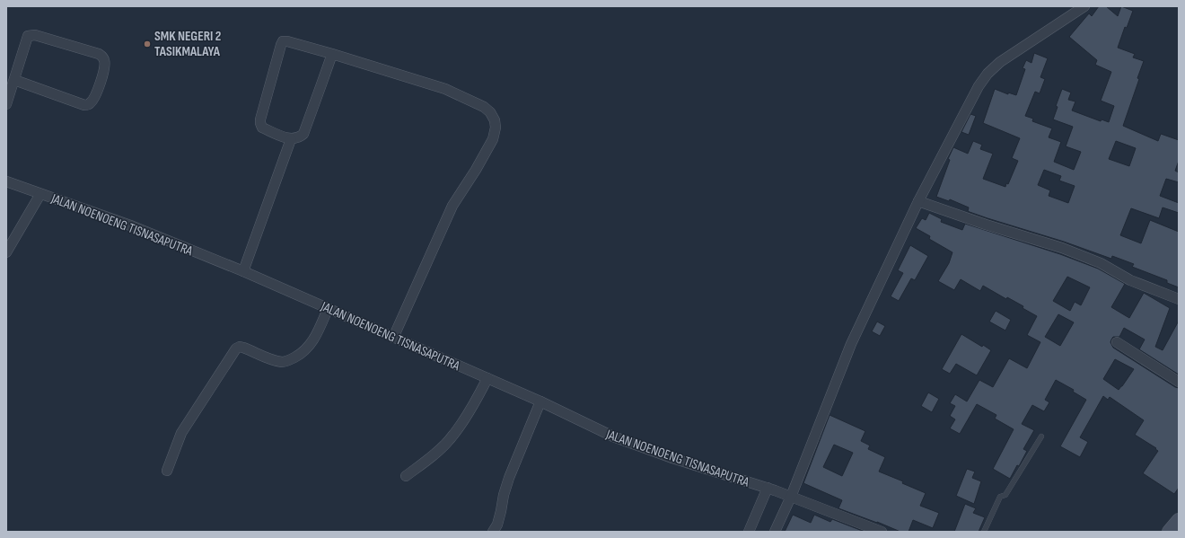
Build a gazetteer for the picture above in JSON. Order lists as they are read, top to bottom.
{
  "streets": {
    "street": ["JALAN NOENOENG TISNASAPUTRA"]
  },
  "places": ["SMK NEGERI 2 TASIKMALAYA"]
}
